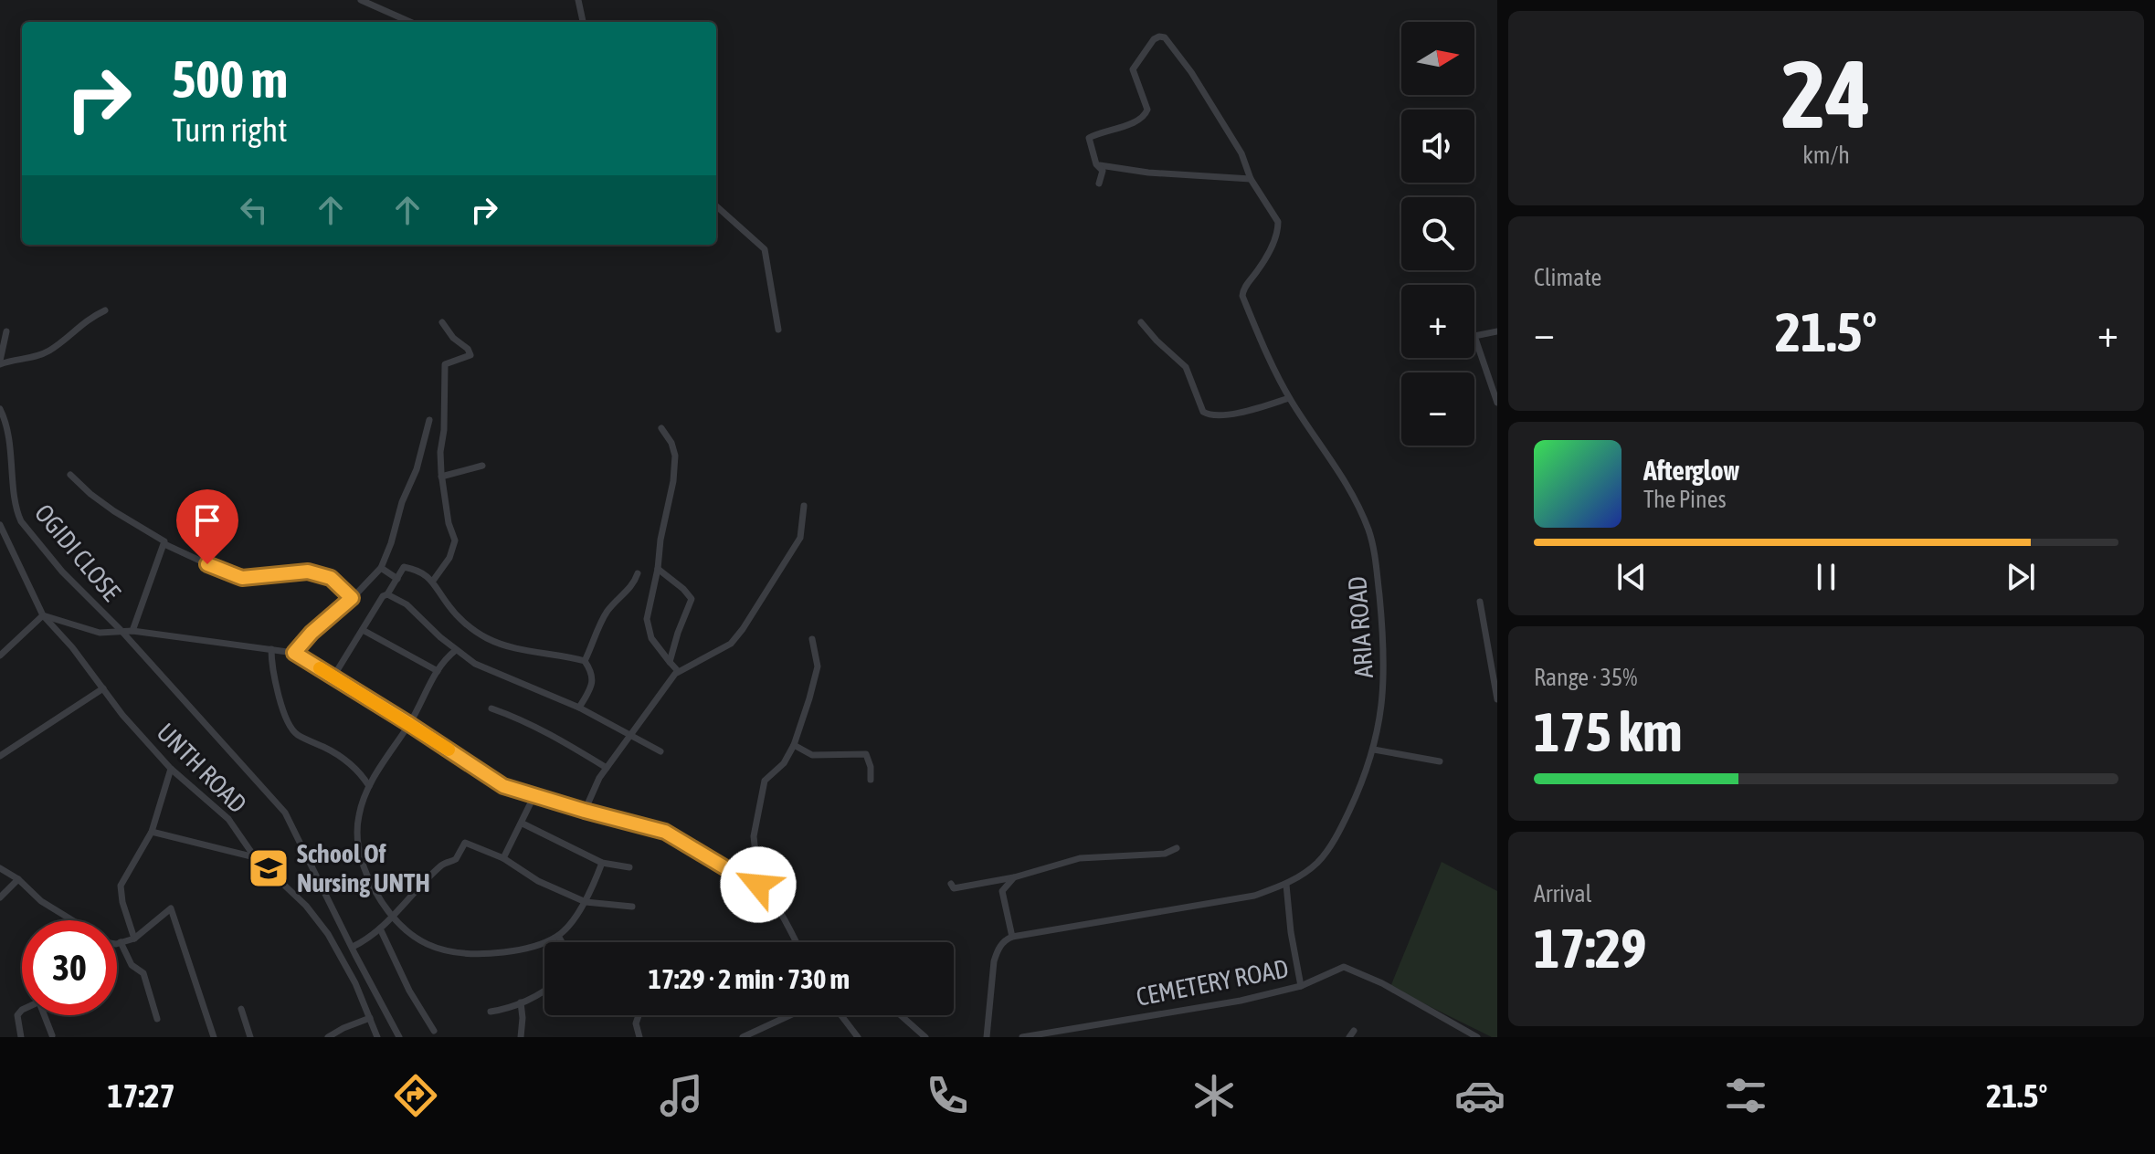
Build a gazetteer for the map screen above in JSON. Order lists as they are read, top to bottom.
{
  "streets": {
    "street": [
      "OGIDI CLOSE",
      "ARIA ROAD",
      "UNTH ROAD",
      "CEMETERY ROAD"
    ]
  },
  "places": {
    "school or university": ["School Of Nursing UNTH"]
  },
  "north": "right",
  "page": {
    "tile": [
      ["24", "km/h"],
      "Climate",
      ["Range · 35%", "175 km"],
      ["Arrival", "17:29"]
    ],
    "map_buttons": ["+", "−"],
    "turn": ["500 m", "Turn right"],
    "heat": ["−", "21.5°", "+"],
    "song": ["Afterglow", "The Pines"],
    "limit": "30",
    "trip": "17:29 · 2 min · 730 m",
    "tabs": ["17:27", "21.5°"]
  }
}
